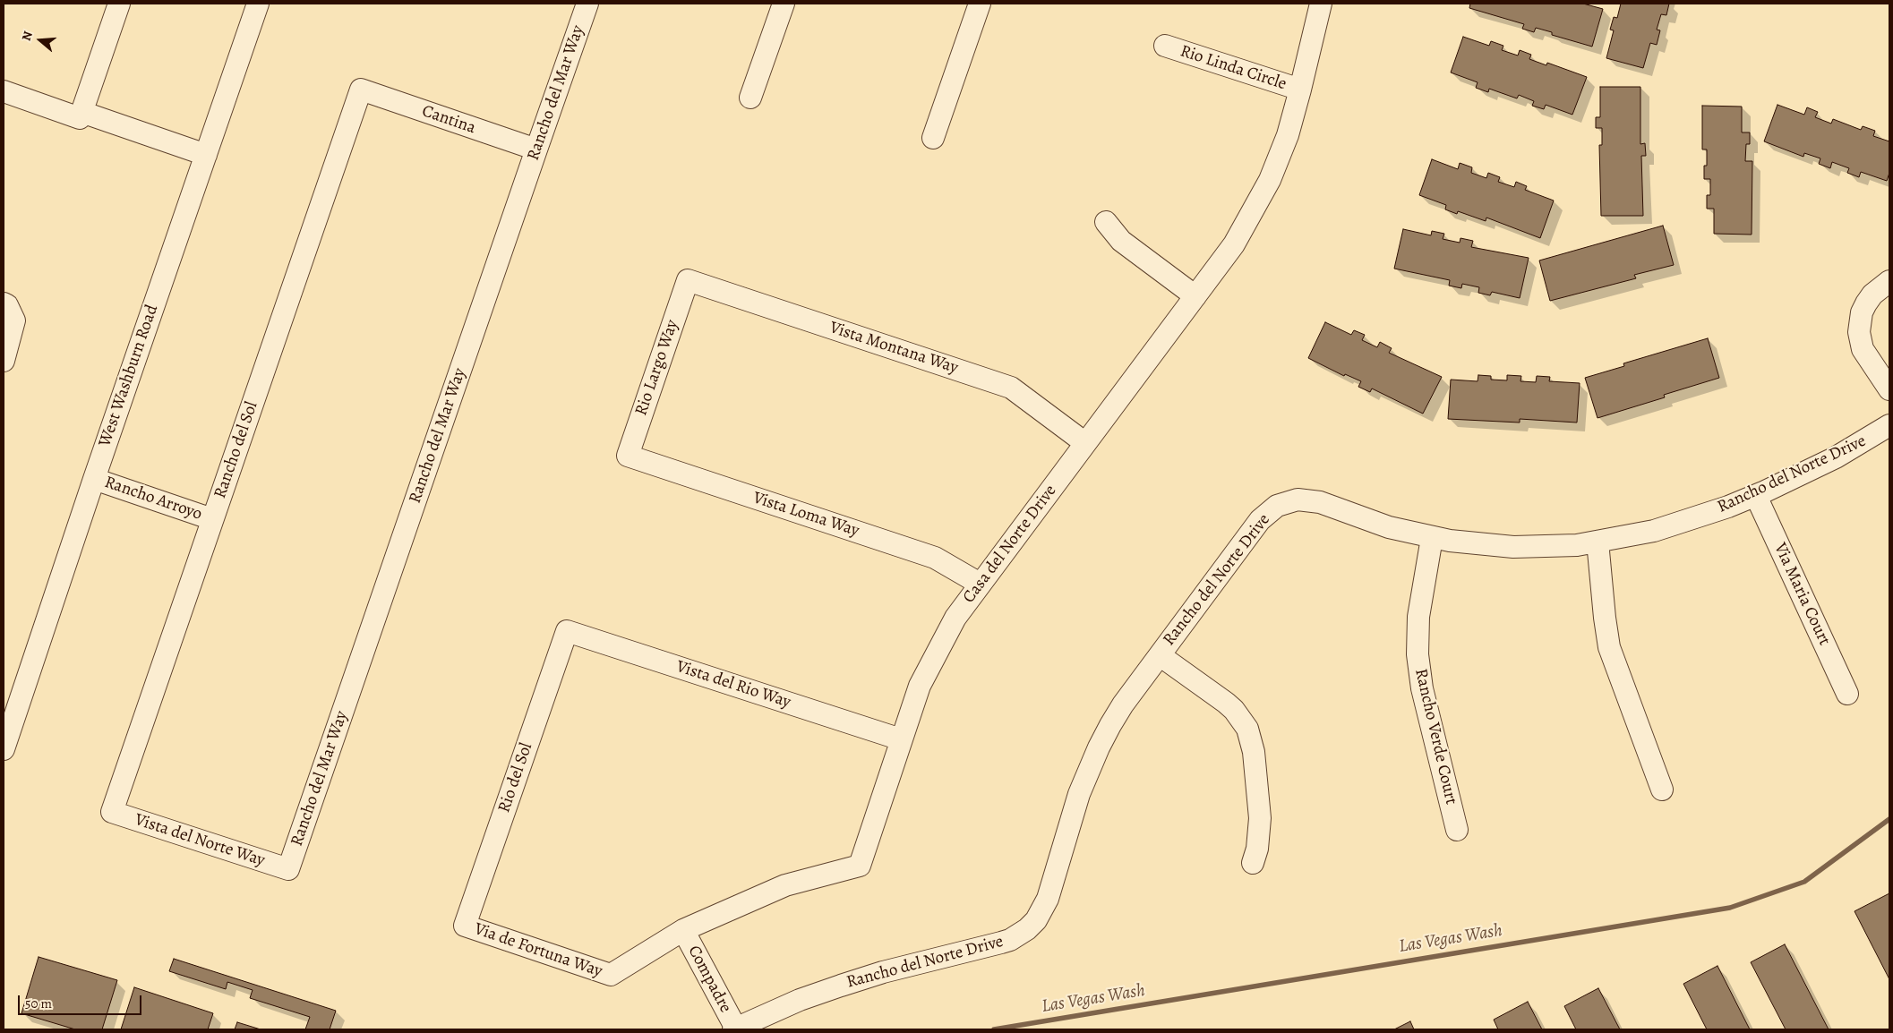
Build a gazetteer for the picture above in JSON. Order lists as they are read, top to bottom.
{
  "streets": {
    "street": [
      "Rio Linda Circle",
      "Rancho del Mar Way",
      "Cantina",
      "Vista Montana Way",
      "Rio Largo Way",
      "West Washburn Road",
      "Rancho del Sol",
      "Rancho del Norte Drive",
      "Rancho Arroyo",
      "Vista Loma Way",
      "Casa del Norte Drive",
      "Via Maria Court",
      "Vista del Rio Way",
      "Rancho Verde Court",
      "Rio del Sol",
      "Vista del Norte Way",
      "Via de Fortuna Way",
      "Compadre"
    ]
  },
  "crossings": [
    ["Rio Linda Circle", "Casa del Norte Drive"],
    ["Rancho del Mar Way", "Cantina"],
    ["Rancho del Mar Way", "Vista del Norte Way"],
    ["Cantina", "Rancho del Sol"],
    ["Vista Montana Way", "Rio Largo Way"],
    ["Vista Montana Way", "Casa del Norte Drive"],
    ["Rio Largo Way", "Vista Loma Way"],
    ["West Washburn Road", "Rancho Arroyo"],
    ["Rancho del Sol", "Rancho Arroyo"],
    ["Rancho del Sol", "Vista del Norte Way"],
    ["Rancho del Norte Drive", "Via Maria Court"],
    ["Rancho del Norte Drive", "Rancho Verde Court"],
    ["Rancho del Norte Drive", "Compadre"],
    ["Vista Loma Way", "Casa del Norte Drive"],
    ["Casa del Norte Drive", "Vista del Rio Way"],
    ["Casa del Norte Drive", "Via de Fortuna Way"],
    ["Casa del Norte Drive", "Compadre"],
    ["Vista del Rio Way", "Rio del Sol"],
    ["Rio del Sol", "Via de Fortuna Way"]
  ],
  "water": ["Las Vegas Wash"],
  "scale_bar": "50 m",
  "north": "left"
}
